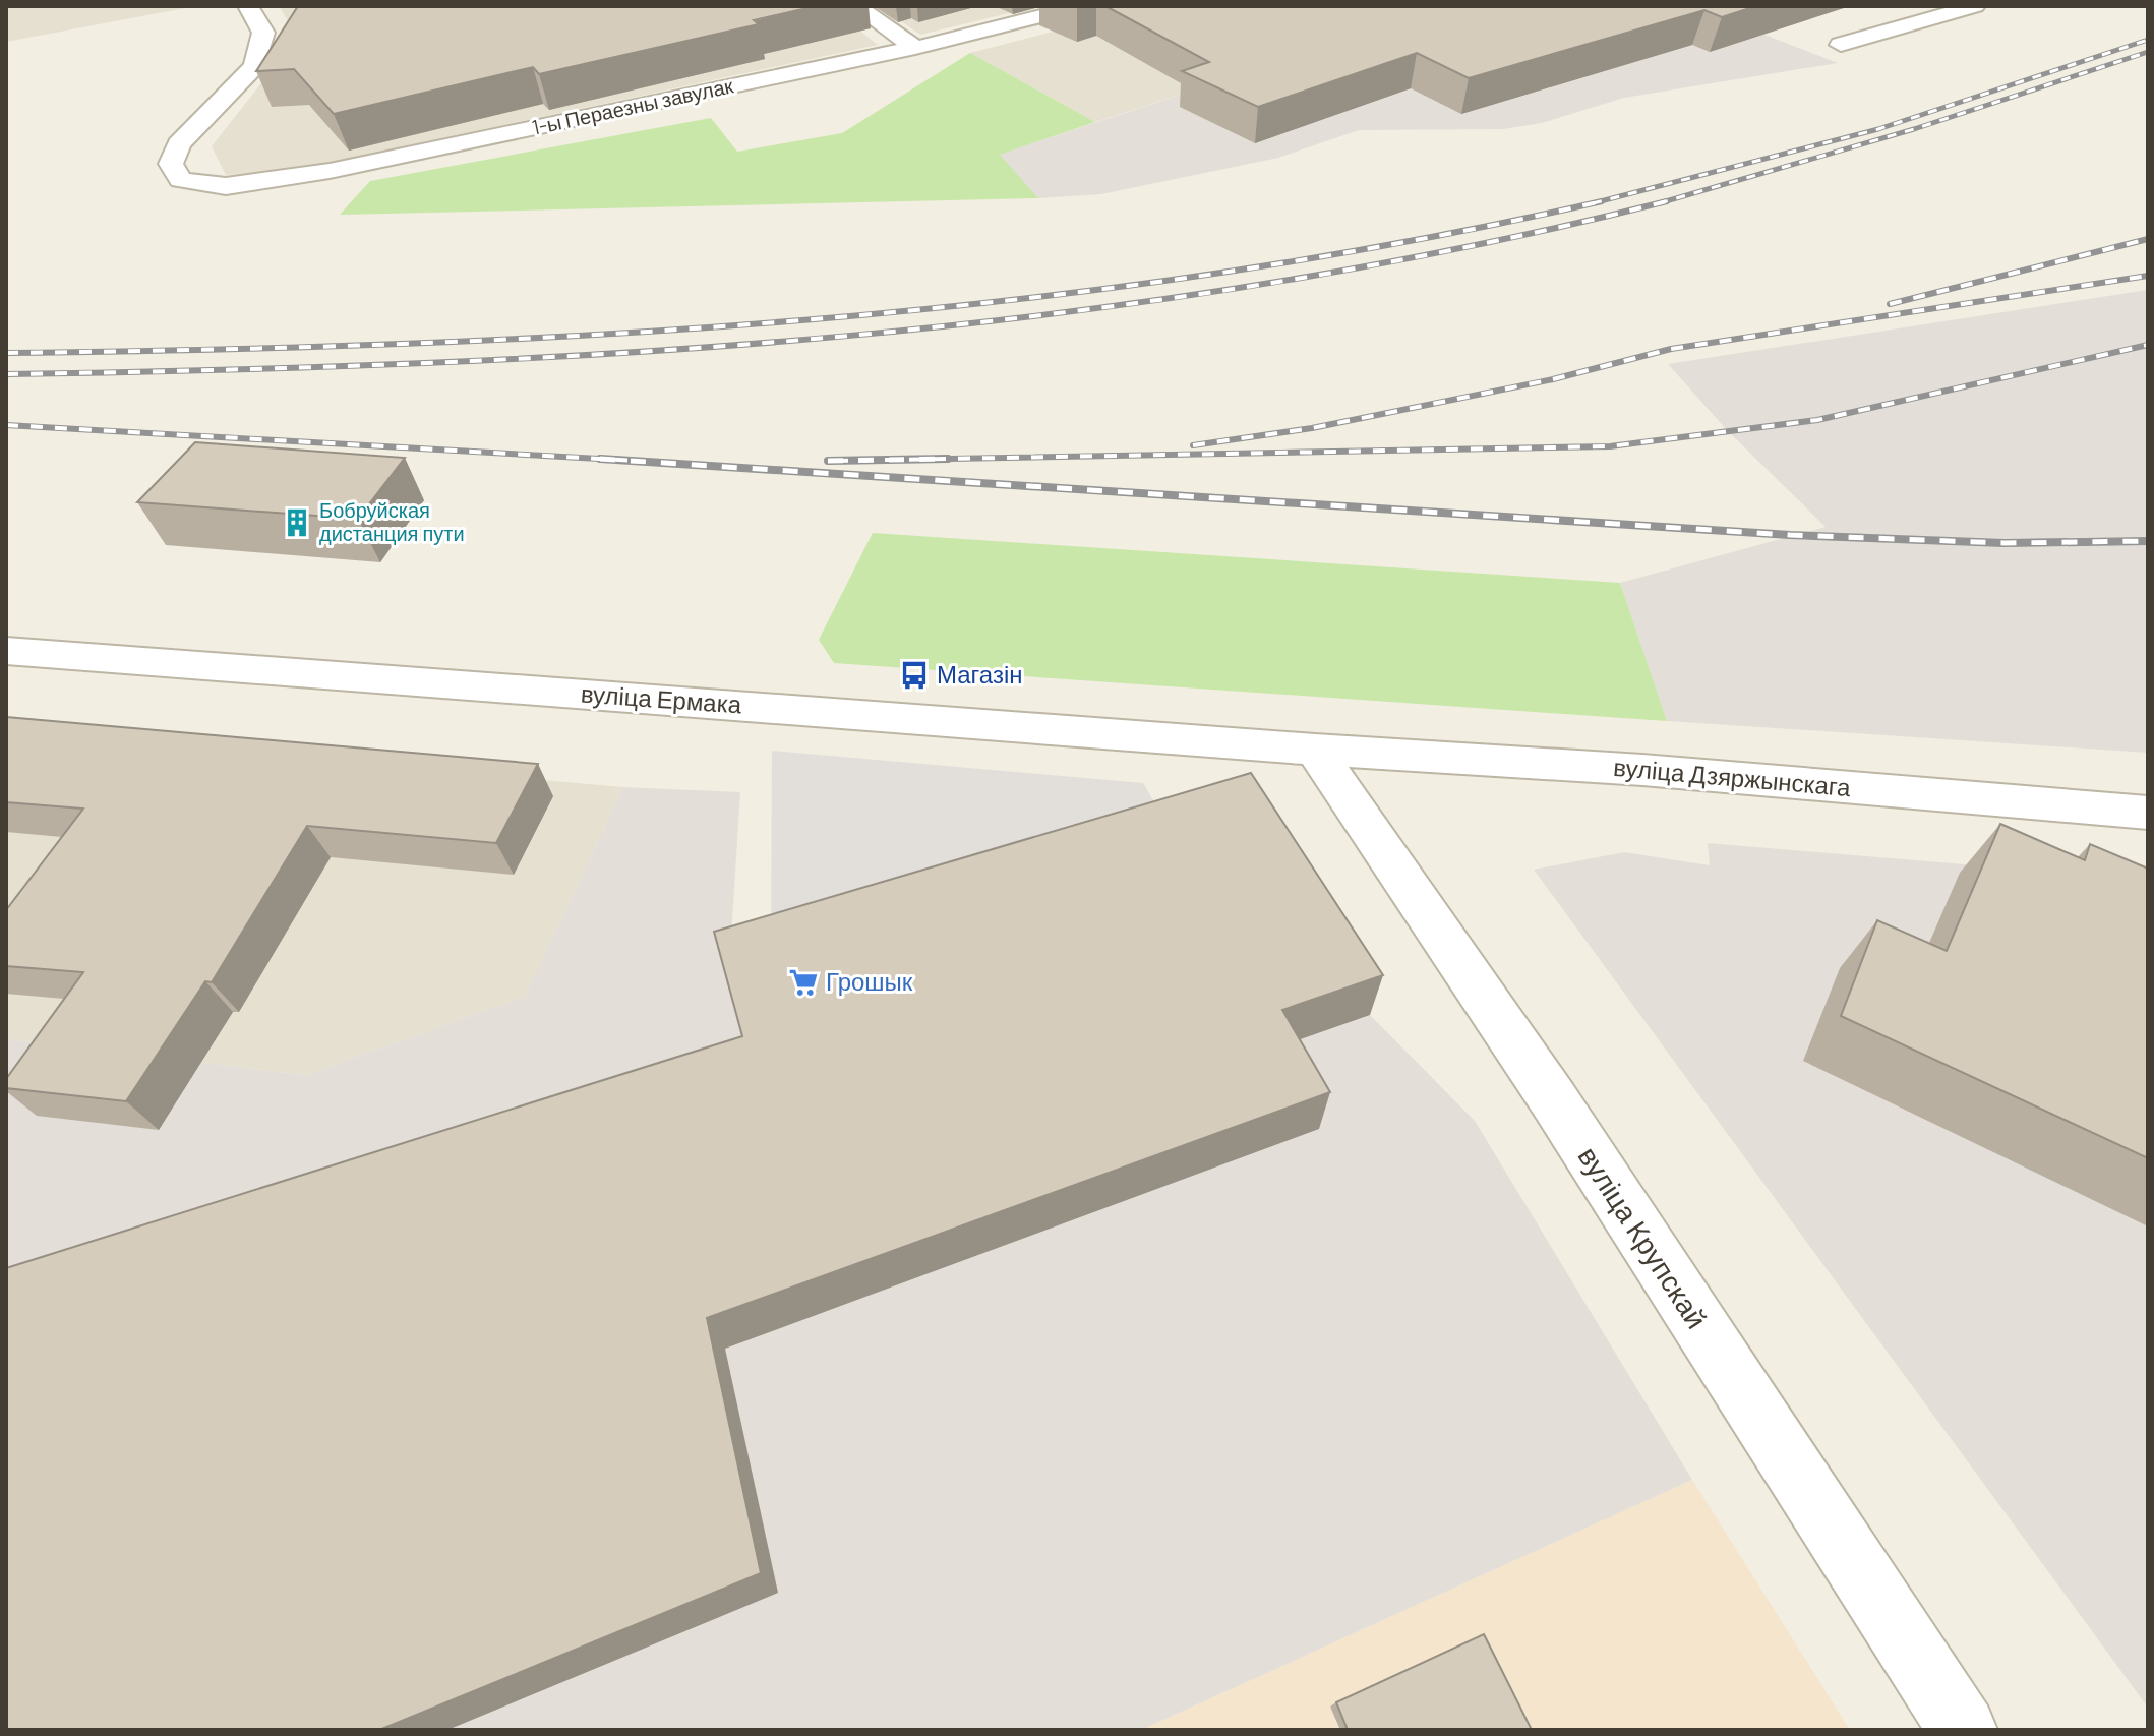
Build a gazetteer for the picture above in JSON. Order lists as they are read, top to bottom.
{
  "streets": {
    "street": [
      "1-ы Пераезны завулак",
      "вуліца Ермака",
      "вуліца Дзяржынскага",
      "вуліца Крупскай"
    ]
  },
  "crossings": [
    ["вуліца Ермака", "вуліца Дзяржынскага"],
    ["вуліца Ермака", "вуліца Крупскай"],
    ["вуліца Дзяржынскага", "вуліца Крупскай"]
  ],
  "places": {
    "building": ["Бобруйская дистанция пути"],
    "bus stop": ["Магазін"],
    "supermarket": ["Грошык"]
  }
}
